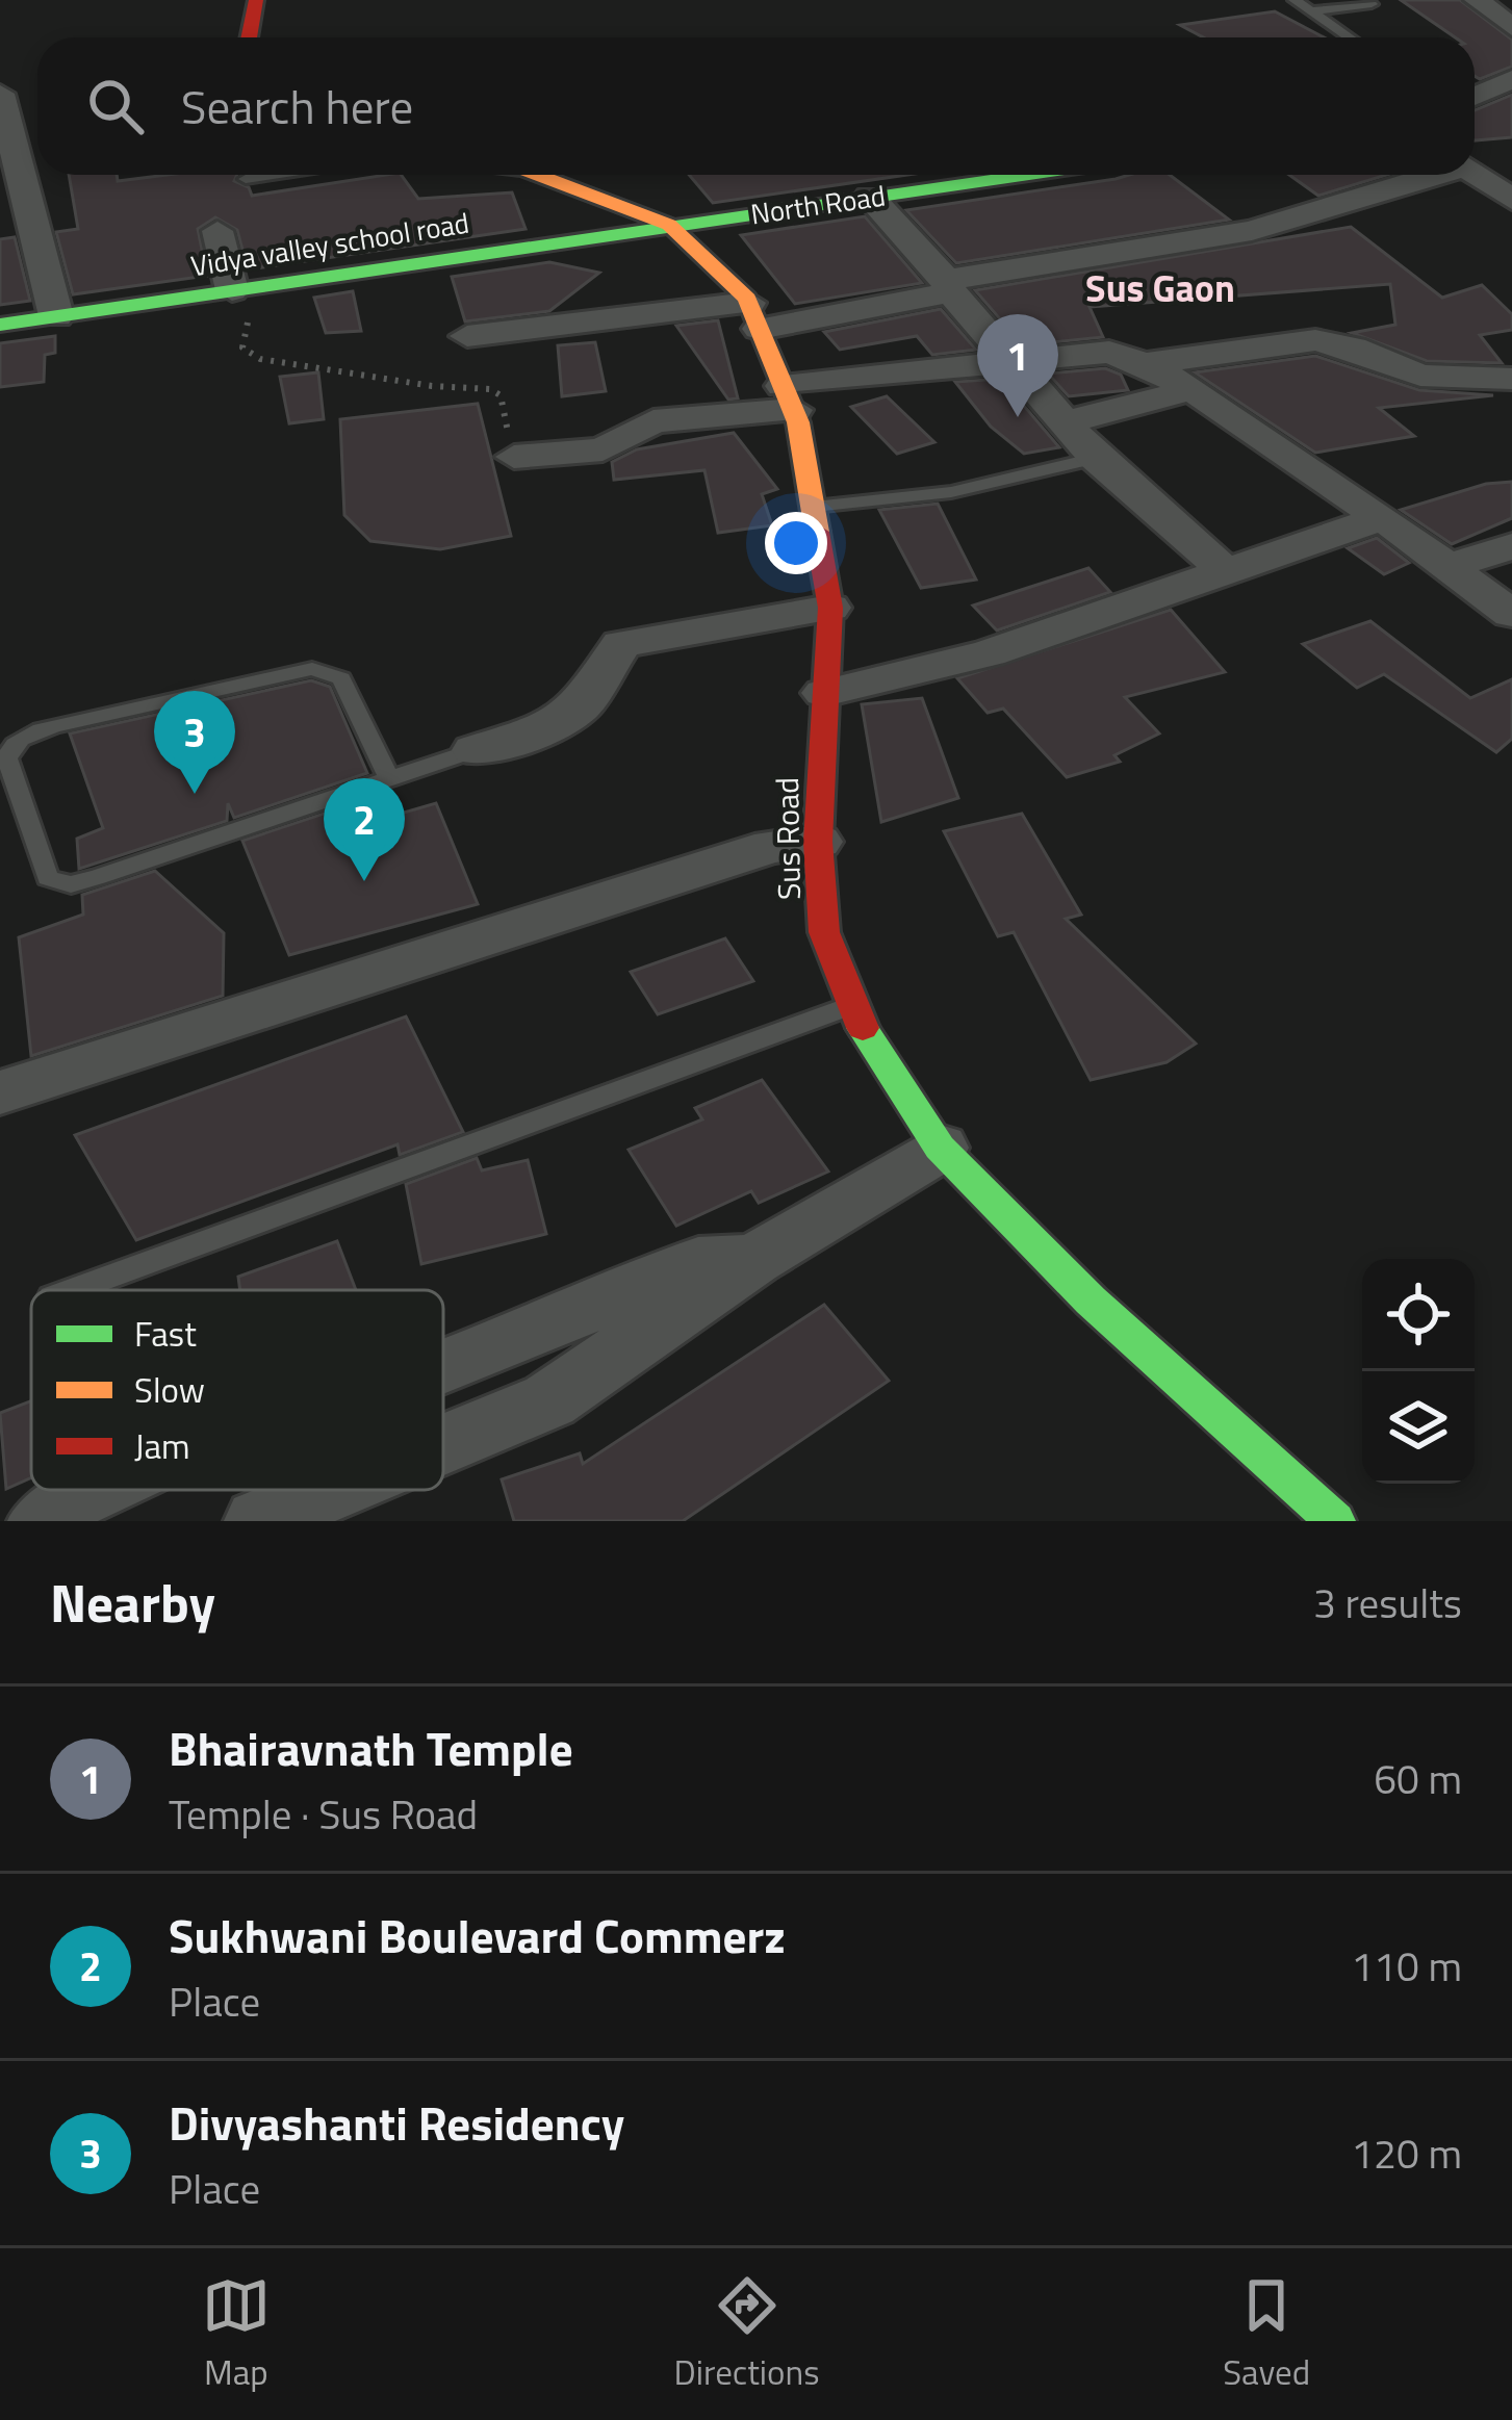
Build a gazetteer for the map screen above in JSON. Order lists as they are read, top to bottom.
{
  "streets": {
    "main road": ["North Road", "Vidya valley school road", "Sus Road"]
  },
  "crossings": [
    ["North Road", "Vidya valley school road"],
    ["North Road", "Sus Road"],
    ["Vidya valley school road", "Sus Road"]
  ],
  "districts": ["Sus Gaon"],
  "legend": ["Fast", "Slow", "Jam"],
  "page": {
    "search": "Search here",
    "pins": ["1", "3", "2"],
    "heading": ["Nearby", "3 results"],
    "list": [
      {
        "mark": "1",
        "name": "Bhairavnath Temple",
        "note": "Temple · Sus Road",
        "value": "60 m"
      },
      {
        "mark": "2",
        "name": "Sukhwani Boulevard Commerz",
        "note": "Place",
        "value": "110 m"
      },
      {
        "mark": "3",
        "name": "Divyashanti Residency",
        "note": "Place",
        "value": "120 m"
      }
    ],
    "nav": ["Map", "Directions", "Saved"]
  }
}
